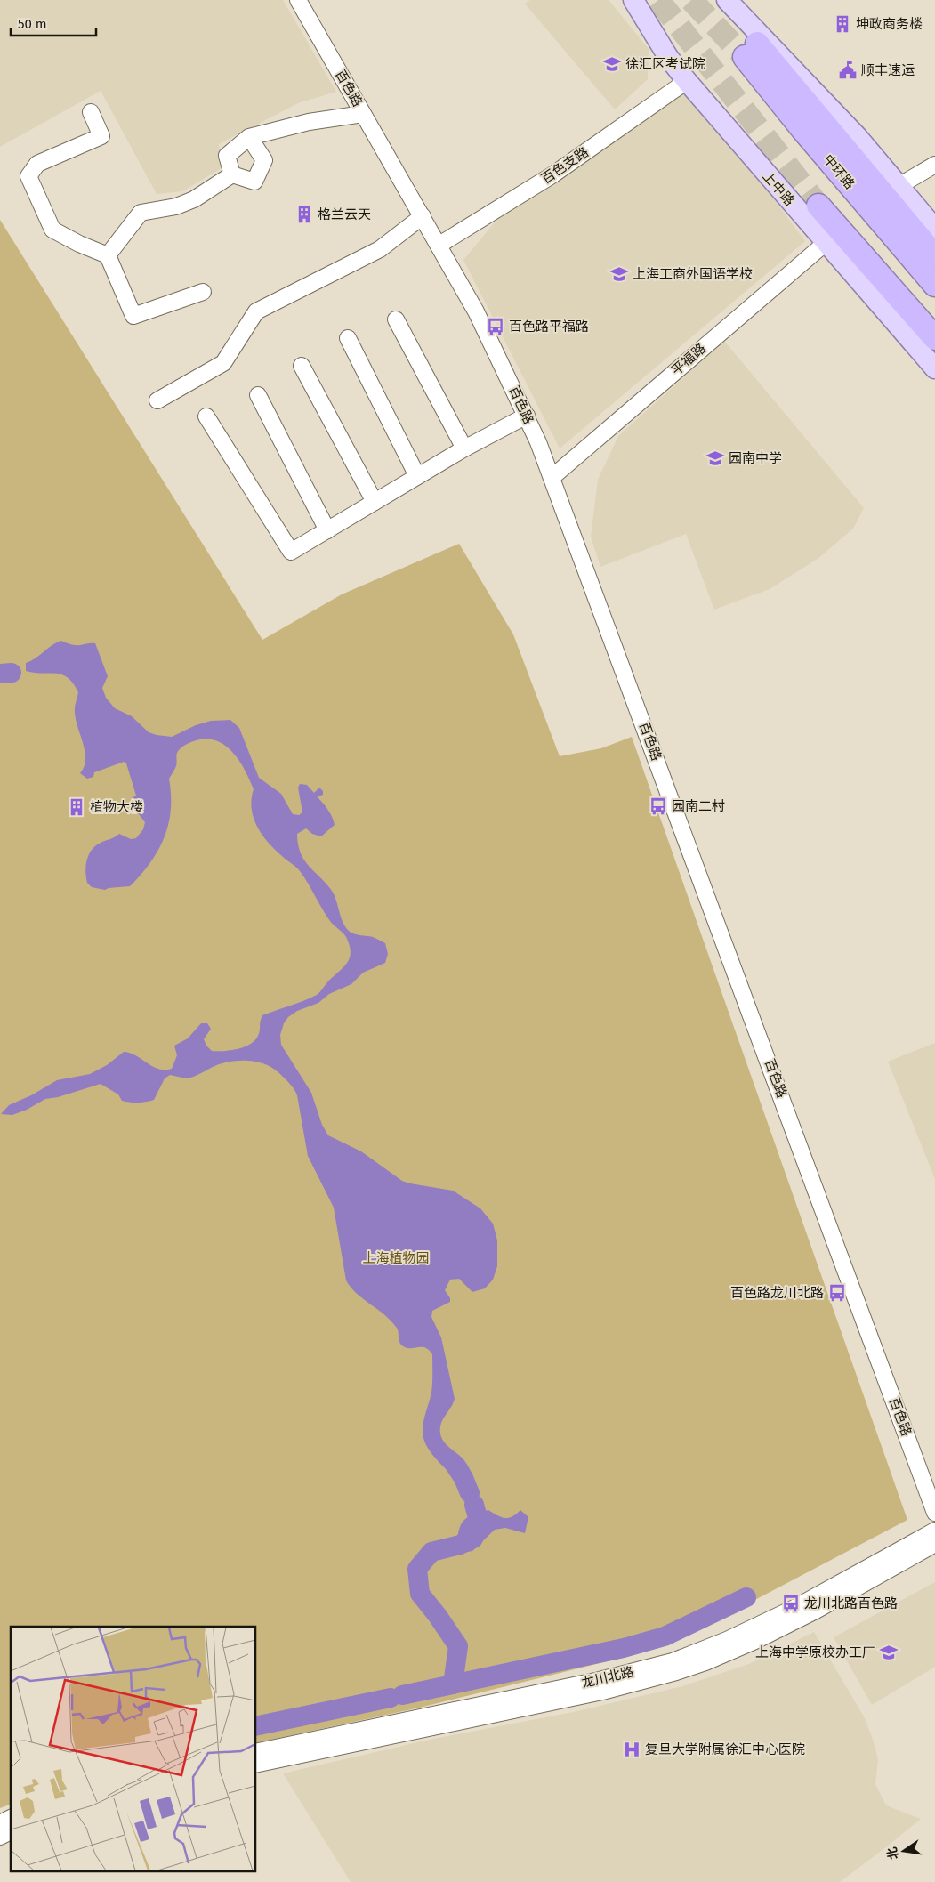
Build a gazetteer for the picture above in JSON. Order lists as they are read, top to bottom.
{
  "streets": {
    "highway": ["中环路"],
    "main road": ["上中路"],
    "street": [
      "百色路",
      "百色支路",
      "平福路",
      "龙川北路"
    ]
  },
  "crossings": [
    ["百色路", "百色支路"],
    ["百色路", "平福路"],
    ["百色支路", "上中路"],
    ["上中路", "平福路"]
  ],
  "parks": ["上海植物园"],
  "places": {
    "building": ["坤政商务楼", "格兰云天", "植物大楼"],
    "school or university": [
      "徐汇区考试院",
      "上海工商外国语学校",
      "园南中学",
      "上海中学原校办工厂"
    ],
    "public building": ["顺丰速运"],
    "bus stop": [
      "百色路平福路",
      "园南二村",
      "百色路龙川北路",
      "龙川北路百色路"
    ],
    "hospital": ["复旦大学附属徐汇中心医院"]
  },
  "scale_bar": "50 m",
  "north": "left"
}
